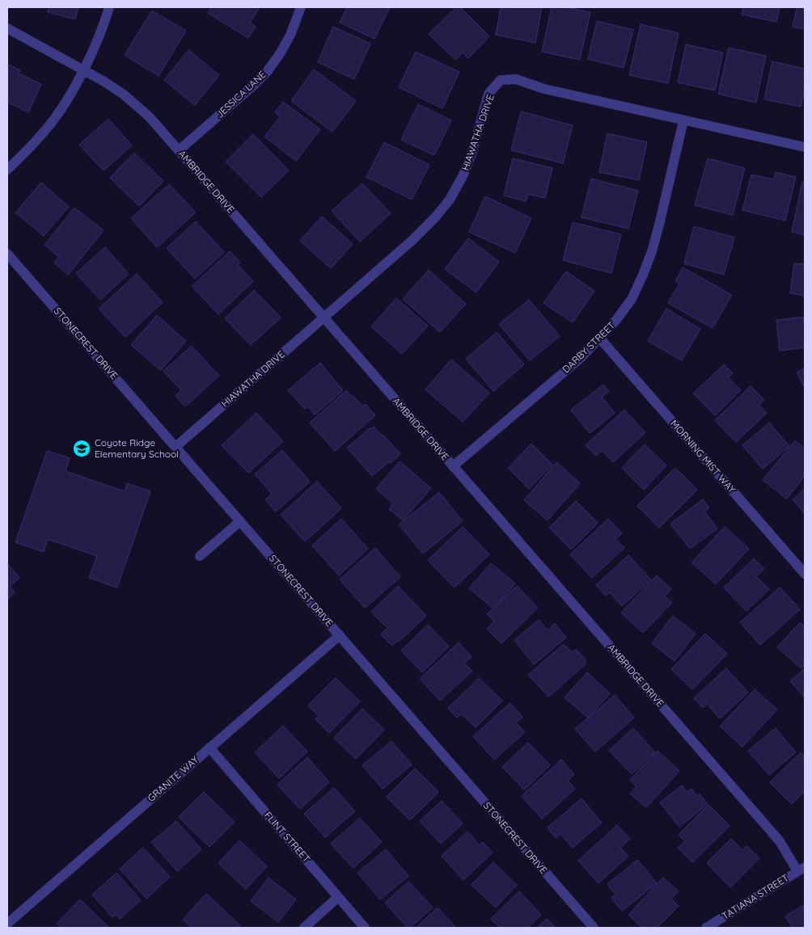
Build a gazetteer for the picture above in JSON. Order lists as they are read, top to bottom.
{
  "streets": {
    "street": [
      "JESSICA LANE",
      "HIAWATHA DRIVE",
      "AMBRIDGE DRIVE",
      "STONECREST DRIVE",
      "DARBY STREET",
      "MORNING MIST WAY",
      "GRANITE WAY",
      "FLINT STREET",
      "TATIANA STREET"
    ]
  },
  "crossings": [
    ["JESSICA LANE", "AMBRIDGE DRIVE"],
    ["HIAWATHA DRIVE", "AMBRIDGE DRIVE"],
    ["HIAWATHA DRIVE", "STONECREST DRIVE"],
    ["HIAWATHA DRIVE", "DARBY STREET"],
    ["AMBRIDGE DRIVE", "DARBY STREET"],
    ["AMBRIDGE DRIVE", "TATIANA STREET"],
    ["STONECREST DRIVE", "GRANITE WAY"],
    ["DARBY STREET", "MORNING MIST WAY"],
    ["GRANITE WAY", "FLINT STREET"]
  ],
  "places": {
    "school or university": ["Coyote Ridge Elementary School"]
  }
}
